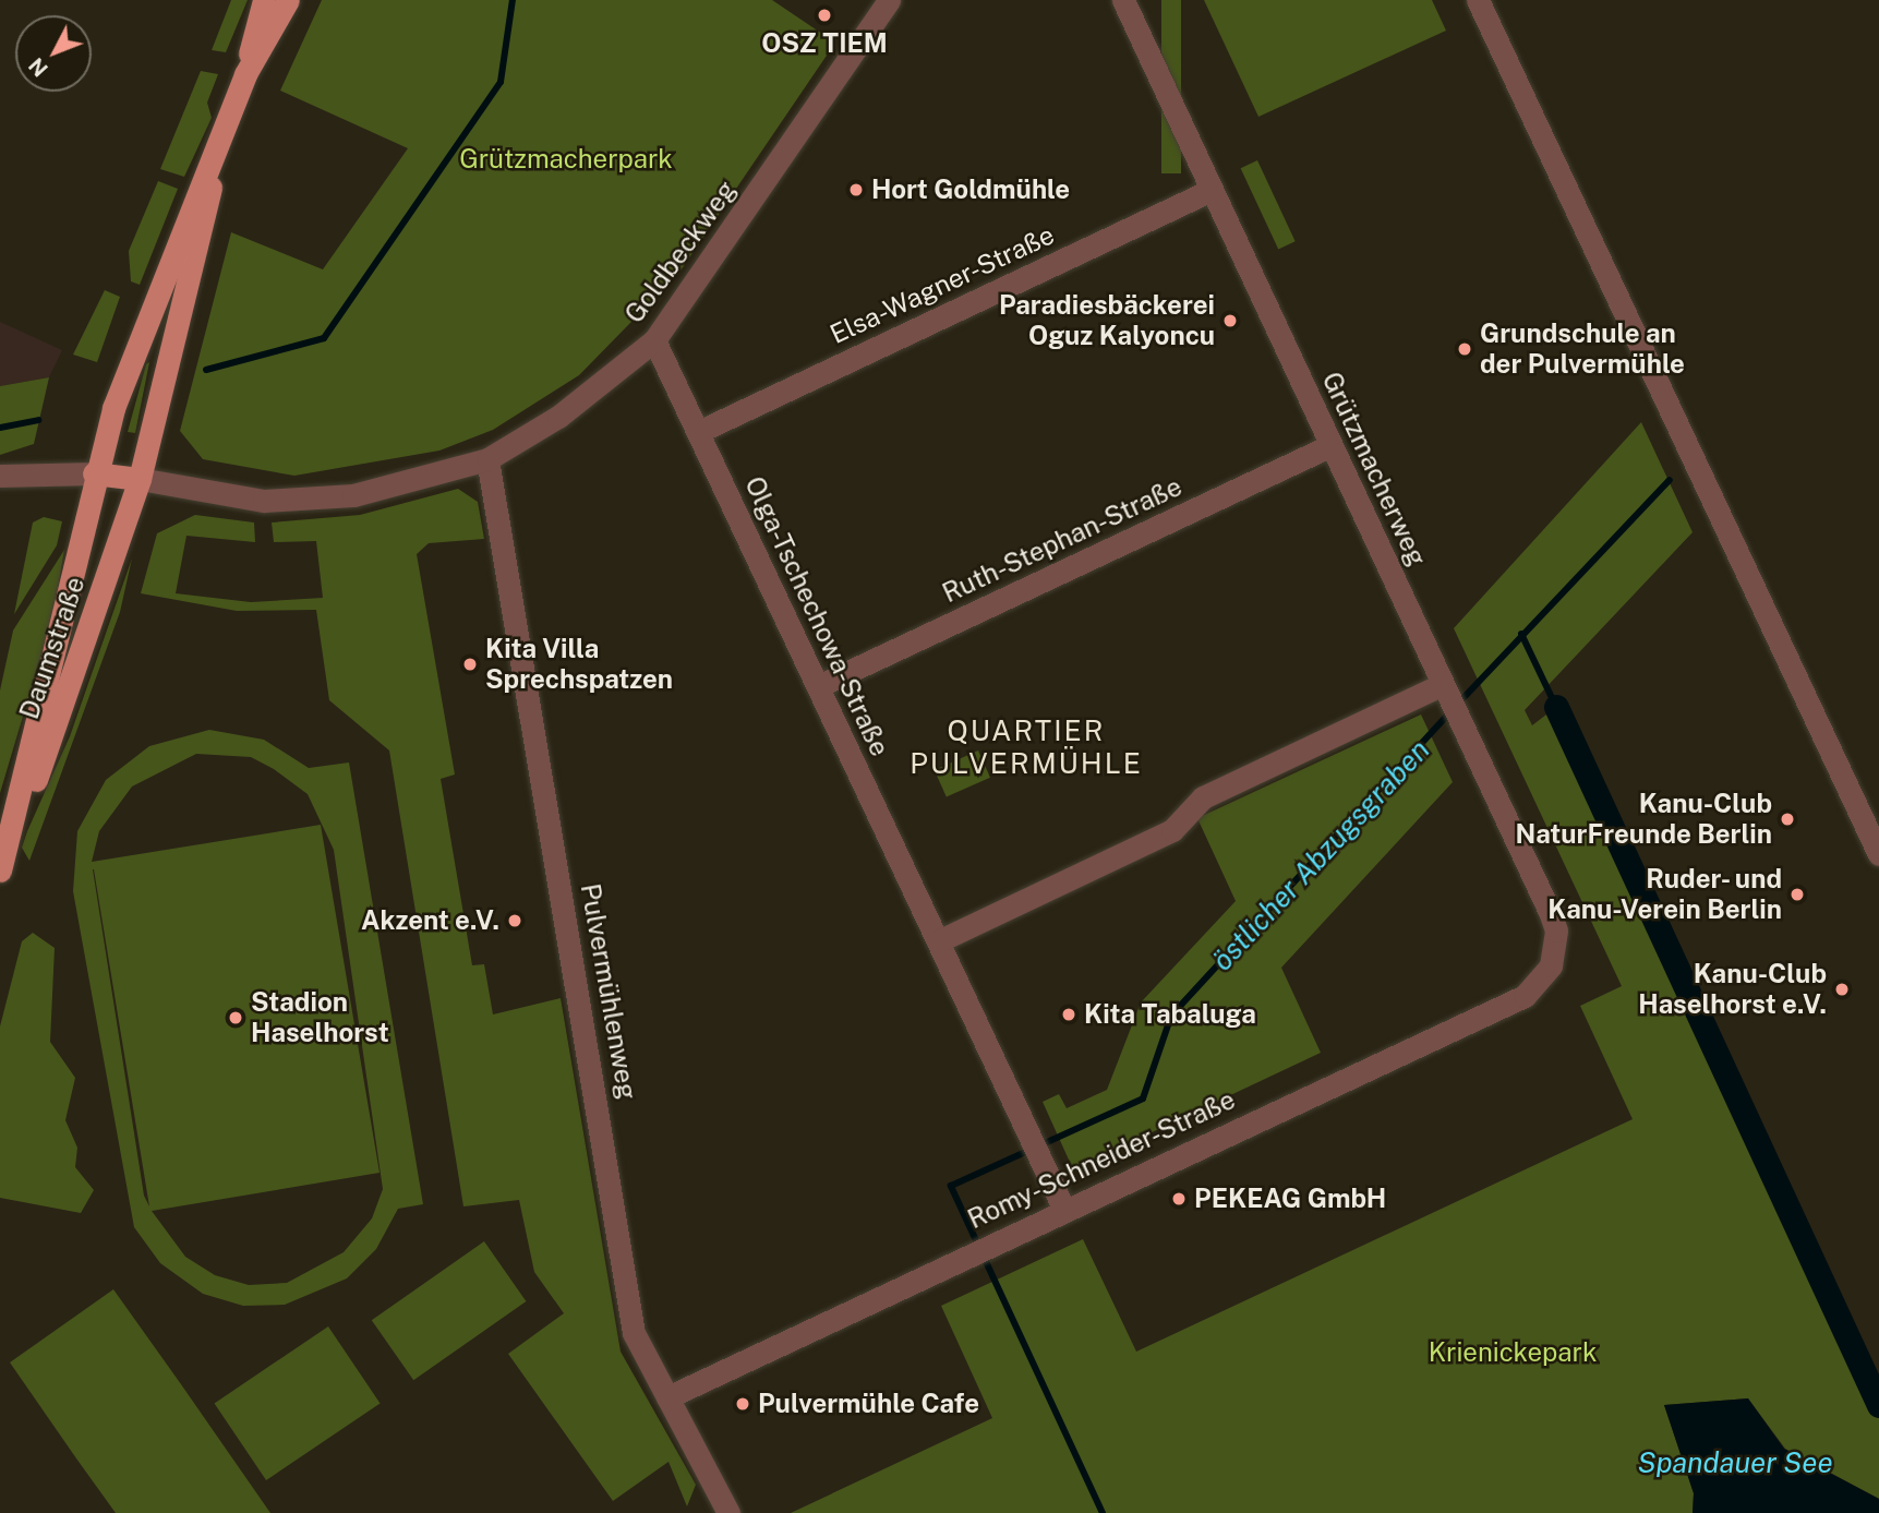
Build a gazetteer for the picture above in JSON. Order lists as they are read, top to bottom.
{
  "streets": {
    "main road": ["Daumstraße"],
    "street": [
      "Goldbeckweg",
      "Elsa-Wagner-Straße",
      "Grützmacherweg",
      "Ruth-Stephan-Straße",
      "Olga-Tschechowa-Straße",
      "Pulvermühlenweg",
      "Romy-Schneider-Straße"
    ]
  },
  "crossings": [
    ["Goldbeckweg", "Olga-Tschechowa-Straße"],
    ["Goldbeckweg", "Daumstraße"],
    ["Goldbeckweg", "Pulvermühlenweg"],
    ["Elsa-Wagner-Straße", "Grützmacherweg"],
    ["Elsa-Wagner-Straße", "Olga-Tschechowa-Straße"],
    ["Grützmacherweg", "Ruth-Stephan-Straße"],
    ["Grützmacherweg", "Romy-Schneider-Straße"],
    ["Ruth-Stephan-Straße", "Olga-Tschechowa-Straße"],
    ["Olga-Tschechowa-Straße", "Romy-Schneider-Straße"],
    ["Pulvermühlenweg", "Romy-Schneider-Straße"]
  ],
  "districts": ["QUARTIER PULVERMÜHLE"],
  "water": ["östlicher Abzugsgraben", "Spandauer See"],
  "parks": ["Grützmacherpark", "Krienickepark"],
  "places": [
    "OSZ TIEM",
    "Hort Goldmühle",
    "Paradiesbäckerei Oguz Kalyoncu",
    "Grundschule an der Pulvermühle",
    "Kita Villa Sprechspatzen",
    "Kanu-Club NaturFreunde Berlin",
    "Ruder- und Kanu-Verein Berlin",
    "Akzent e.V.",
    "Kanu-Club Haselhorst e.V.",
    "Kita Tabaluga",
    "Stadion Haselhorst",
    "PEKEAG GmbH",
    "Pulvermühle Cafe"
  ],
  "north": "bottom left"
}
